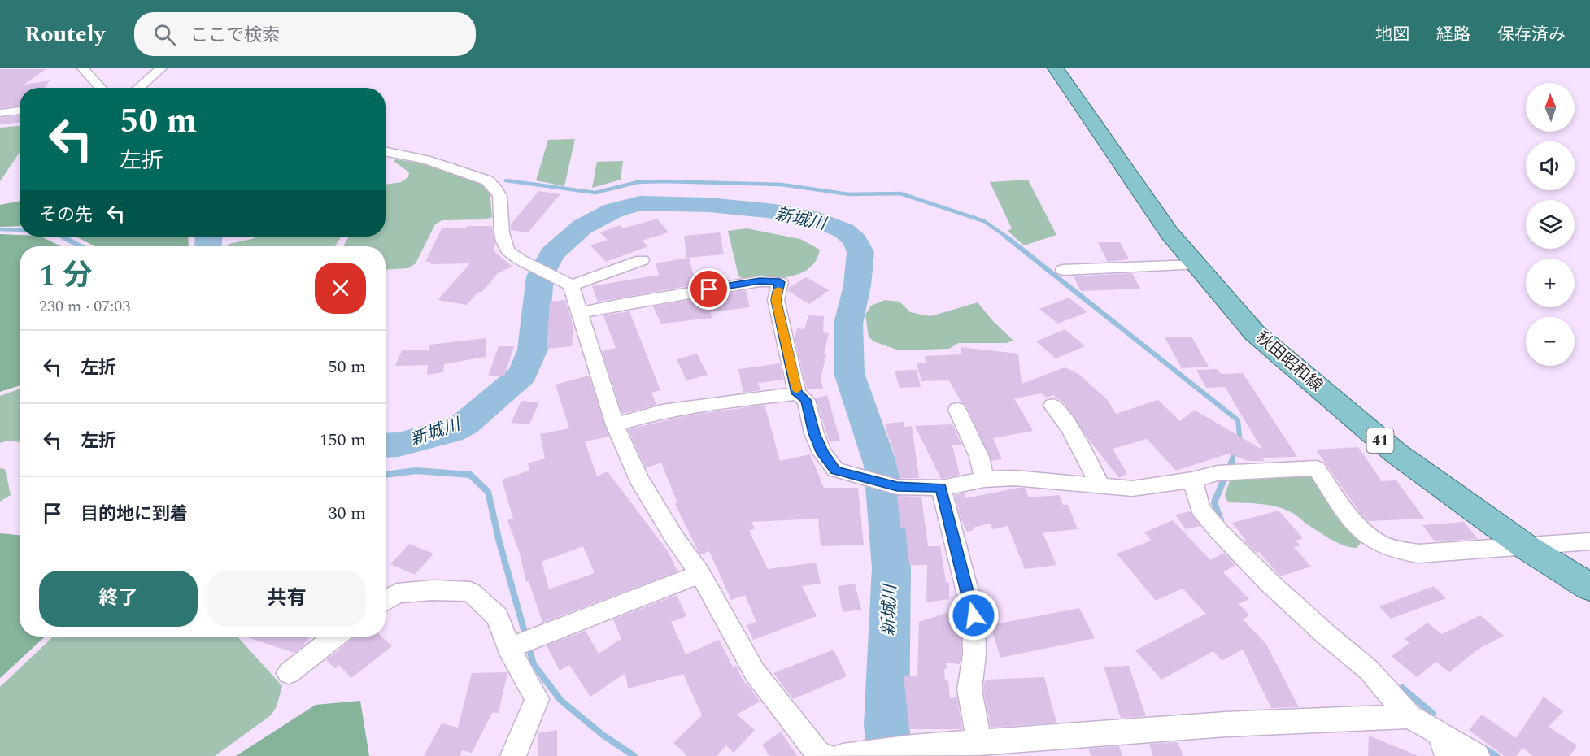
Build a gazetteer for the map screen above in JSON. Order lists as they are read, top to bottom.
{
  "streets": {
    "main road": ["秋田昭和線", "41"]
  },
  "water": ["新城川"],
  "north": "top",
  "page": {
    "header": "Routely",
    "search": "ここで検索",
    "nav": ["地図", "経路", "保存済み"],
    "map_buttons": ["+", "−"],
    "turn": ["50 m", "左折"],
    "then": "その先",
    "heading": ["1 分", "230 m · 07:03"],
    "list": [
      {
        "name": "左折",
        "value": "50 m"
      },
      {
        "name": "左折",
        "value": "150 m"
      },
      {
        "name": "目的地に到着",
        "value": "30 m"
      }
    ],
    "buttons": ["終了", "共有"]
  }
}
